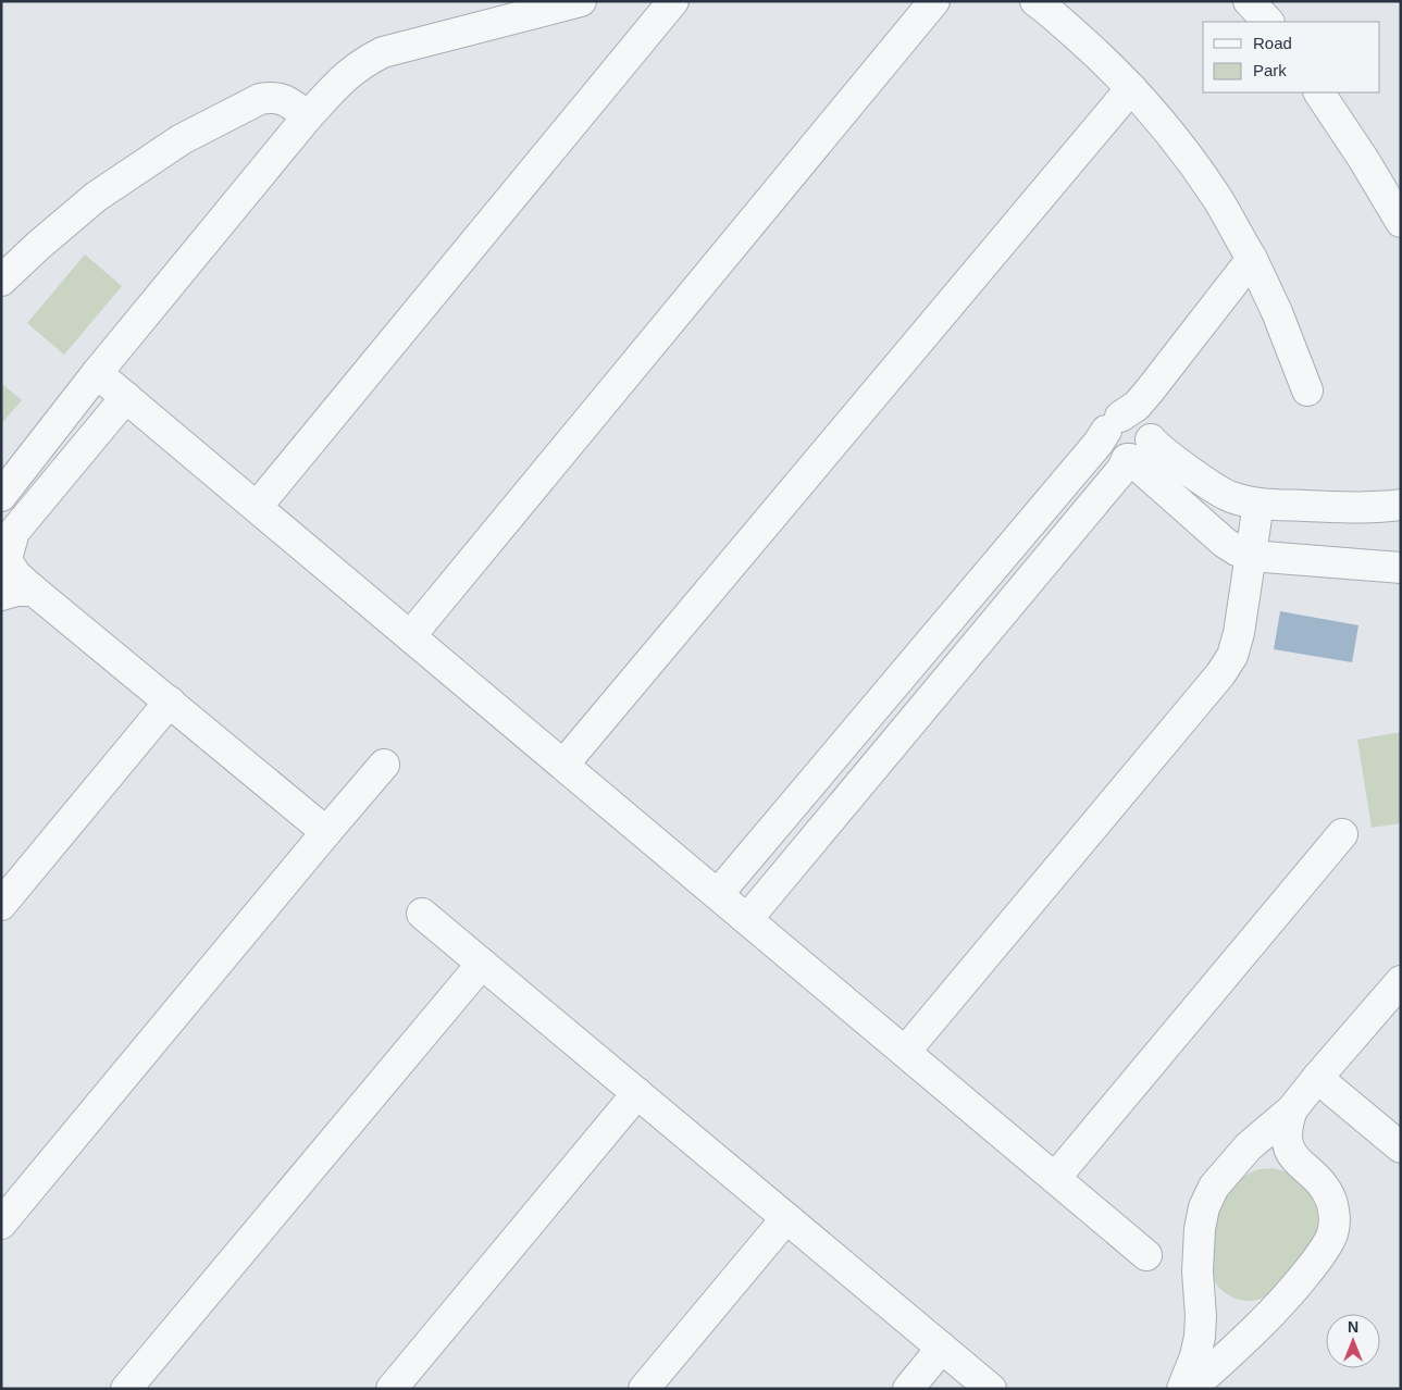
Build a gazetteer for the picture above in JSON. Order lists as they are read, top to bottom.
{
  "legend": ["Road", "Park"],
  "north": "top"
}
